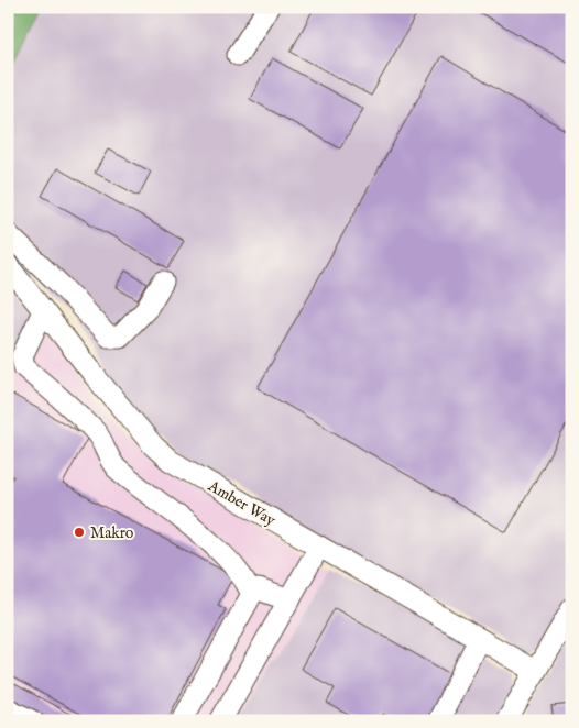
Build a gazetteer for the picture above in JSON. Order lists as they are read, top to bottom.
{
  "streets": {
    "street": ["Amber Way"]
  },
  "places": ["Makro"]
}
